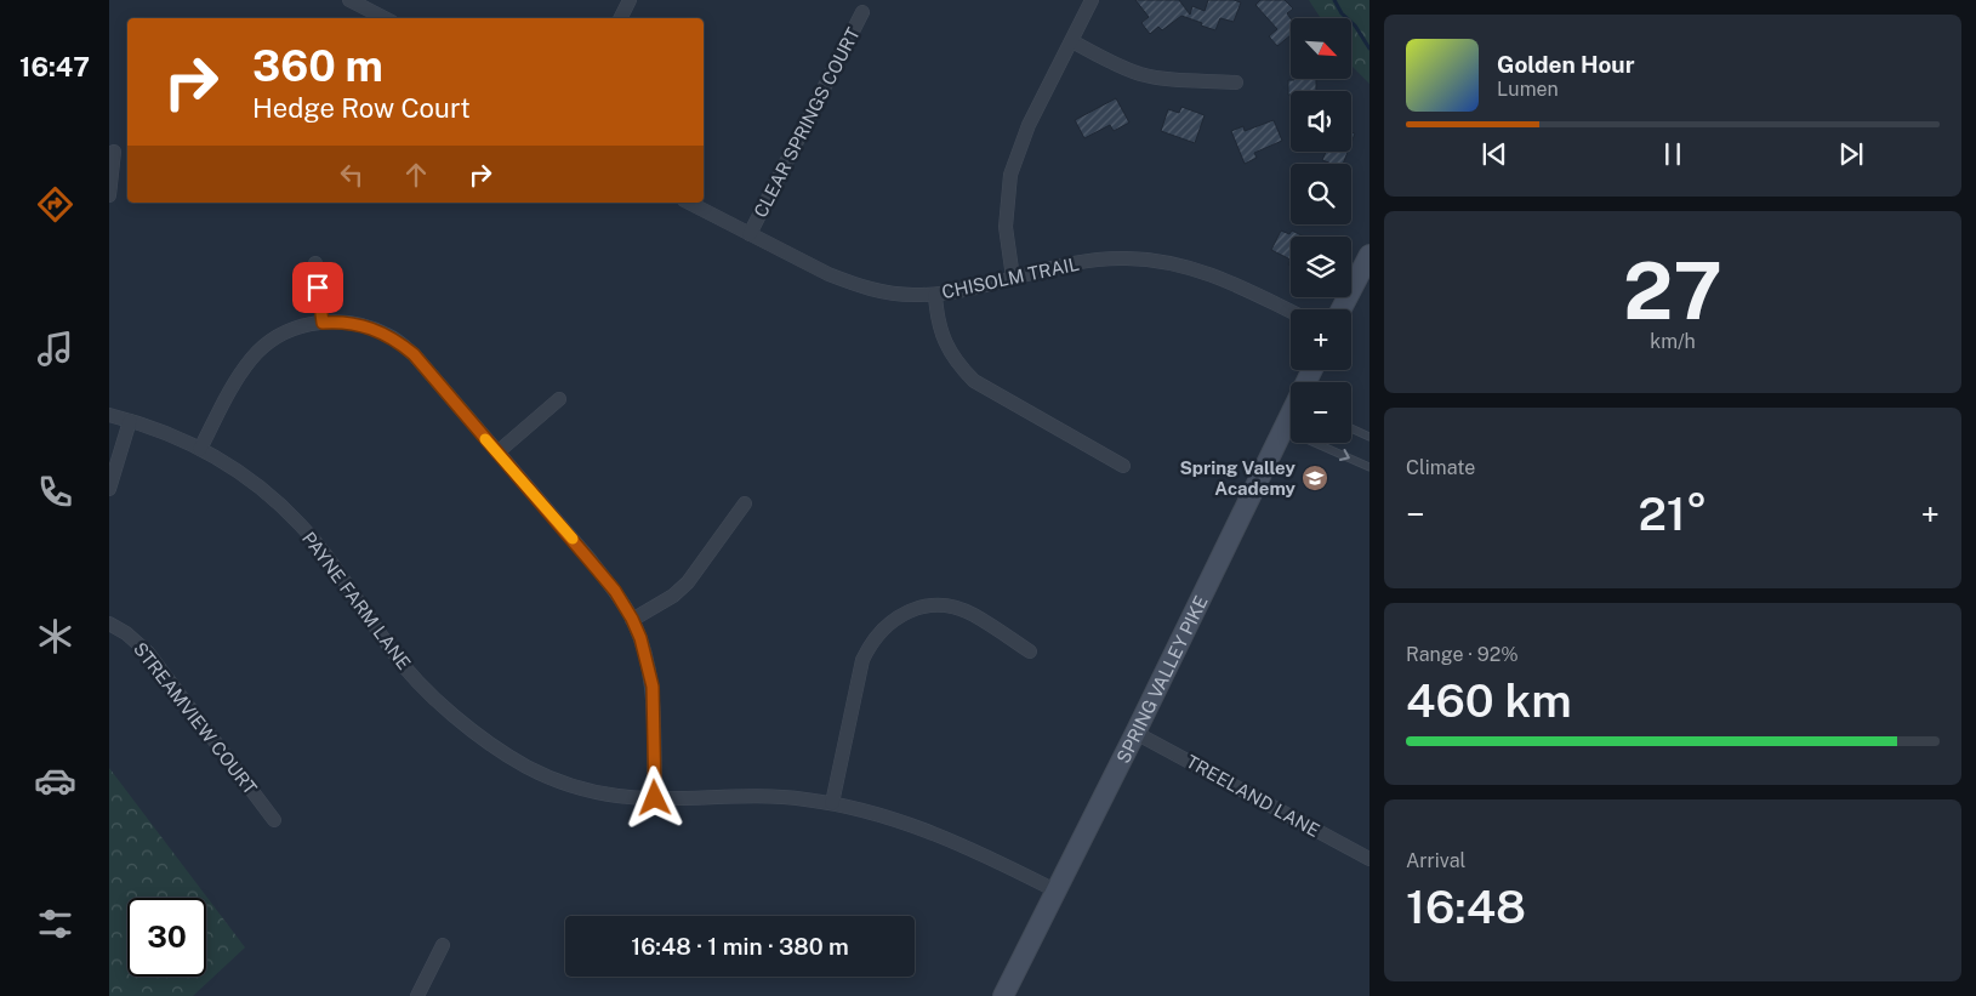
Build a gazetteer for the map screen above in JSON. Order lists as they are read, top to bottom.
{
  "streets": {
    "street": [
      "CLEAR SPRINGS COURT",
      "CHISOLM TRAIL",
      "PAYNE FARM LANE",
      "SPRING VALLEY PIKE",
      "STREAMVIEW COURT",
      "TREELAND LANE"
    ]
  },
  "crossings": [
    ["CLEAR SPRINGS COURT", "CHISOLM TRAIL"],
    ["PAYNE FARM LANE", "SPRING VALLEY PIKE"],
    ["SPRING VALLEY PIKE", "TREELAND LANE"]
  ],
  "places": {
    "school or university": ["Spring Valley Academy"]
  },
  "north": "bottom right",
  "page": {
    "tabs": "16:47",
    "map_buttons": ["+", "−"],
    "turn": ["360 m", "Hedge Row Court"],
    "song": ["Golden Hour", "Lumen"],
    "tile": [
      ["27", "km/h"],
      "Climate",
      ["Range · 92%", "460 km"],
      ["Arrival", "16:48"]
    ],
    "heat": ["−", "21°", "+"],
    "limit": "30",
    "trip": "16:48 · 1 min · 380 m"
  }
}
